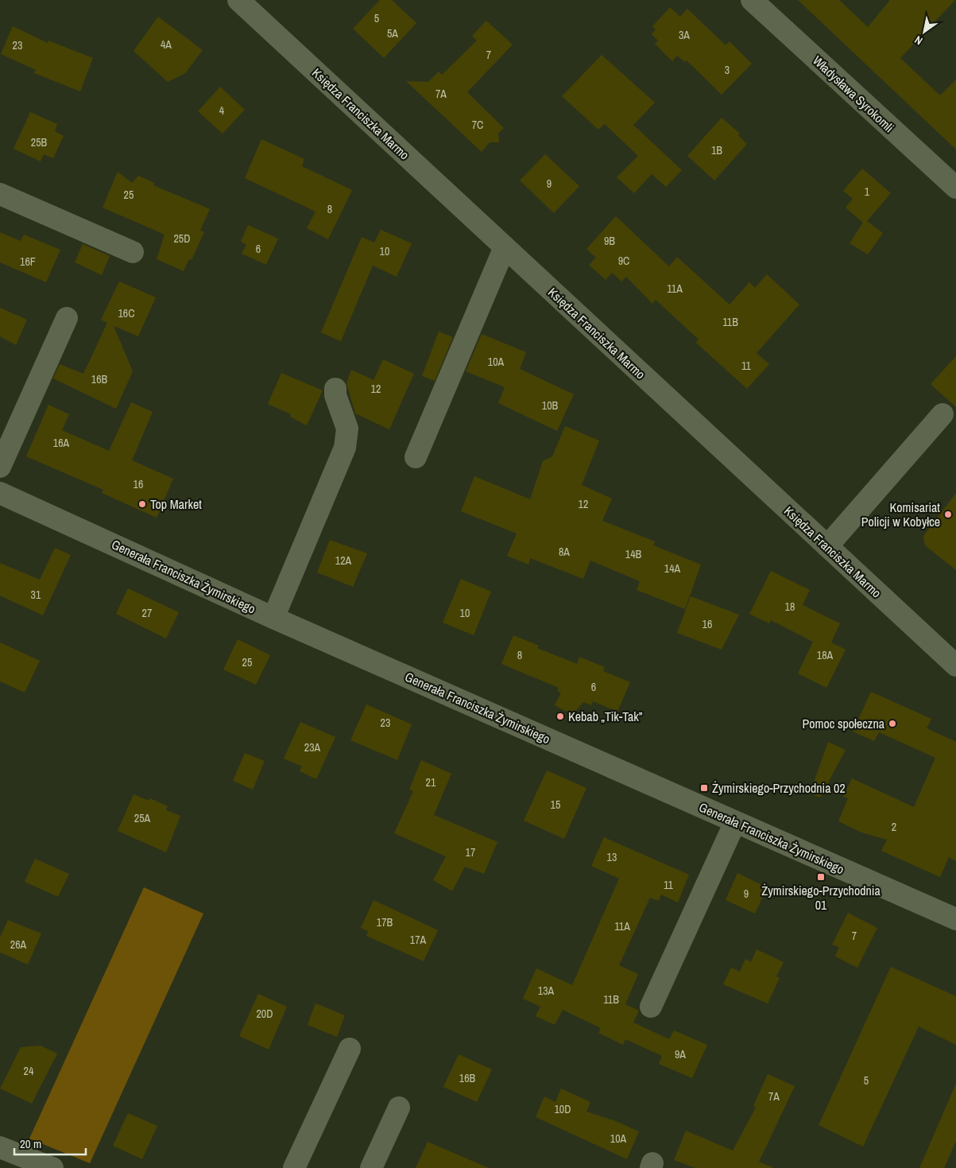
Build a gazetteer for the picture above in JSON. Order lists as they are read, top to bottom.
{
  "streets": {
    "street": ["Władysława Syrokomli", "Księdza Franciszka Marmo", "Generała Franciszka Żymirskiego"]
  },
  "places": {
    "other": [
      "Top Market",
      "Komisariat Policji w Kobyłce",
      "Kebab „Tik-Tak”",
      "Pomoc społeczna"
    ],
    "transit": ["Żymirskiego-Przychodnia 02", "Żymirskiego-Przychodnia 01"]
  },
  "house_numbers": [
    "5",
    "5A",
    "3A",
    "4A",
    "23",
    "7",
    "3",
    "7A",
    "4",
    "7C",
    "25B",
    "1B",
    "9",
    "1",
    "25",
    "8",
    "25D",
    "9B",
    "6",
    "10",
    "9C",
    "16F",
    "11A",
    "16C",
    "11B",
    "10A",
    "11",
    "16B",
    "12",
    "10B",
    "16A",
    "16",
    "12",
    "8A",
    "14B",
    "12A",
    "14A",
    "31",
    "18",
    "27",
    "10",
    "16",
    "8",
    "18A",
    "25",
    "6",
    "23",
    "23A",
    "21",
    "15",
    "25A",
    "2",
    "17",
    "13",
    "11",
    "9",
    "17B",
    "11A",
    "7",
    "17A",
    "26A",
    "13A",
    "11B",
    "20D",
    "9A",
    "24",
    "16B",
    "5",
    "7A",
    "10D",
    "10A"
  ],
  "scale_bar": "20 m",
  "north": "bottom left"
}
